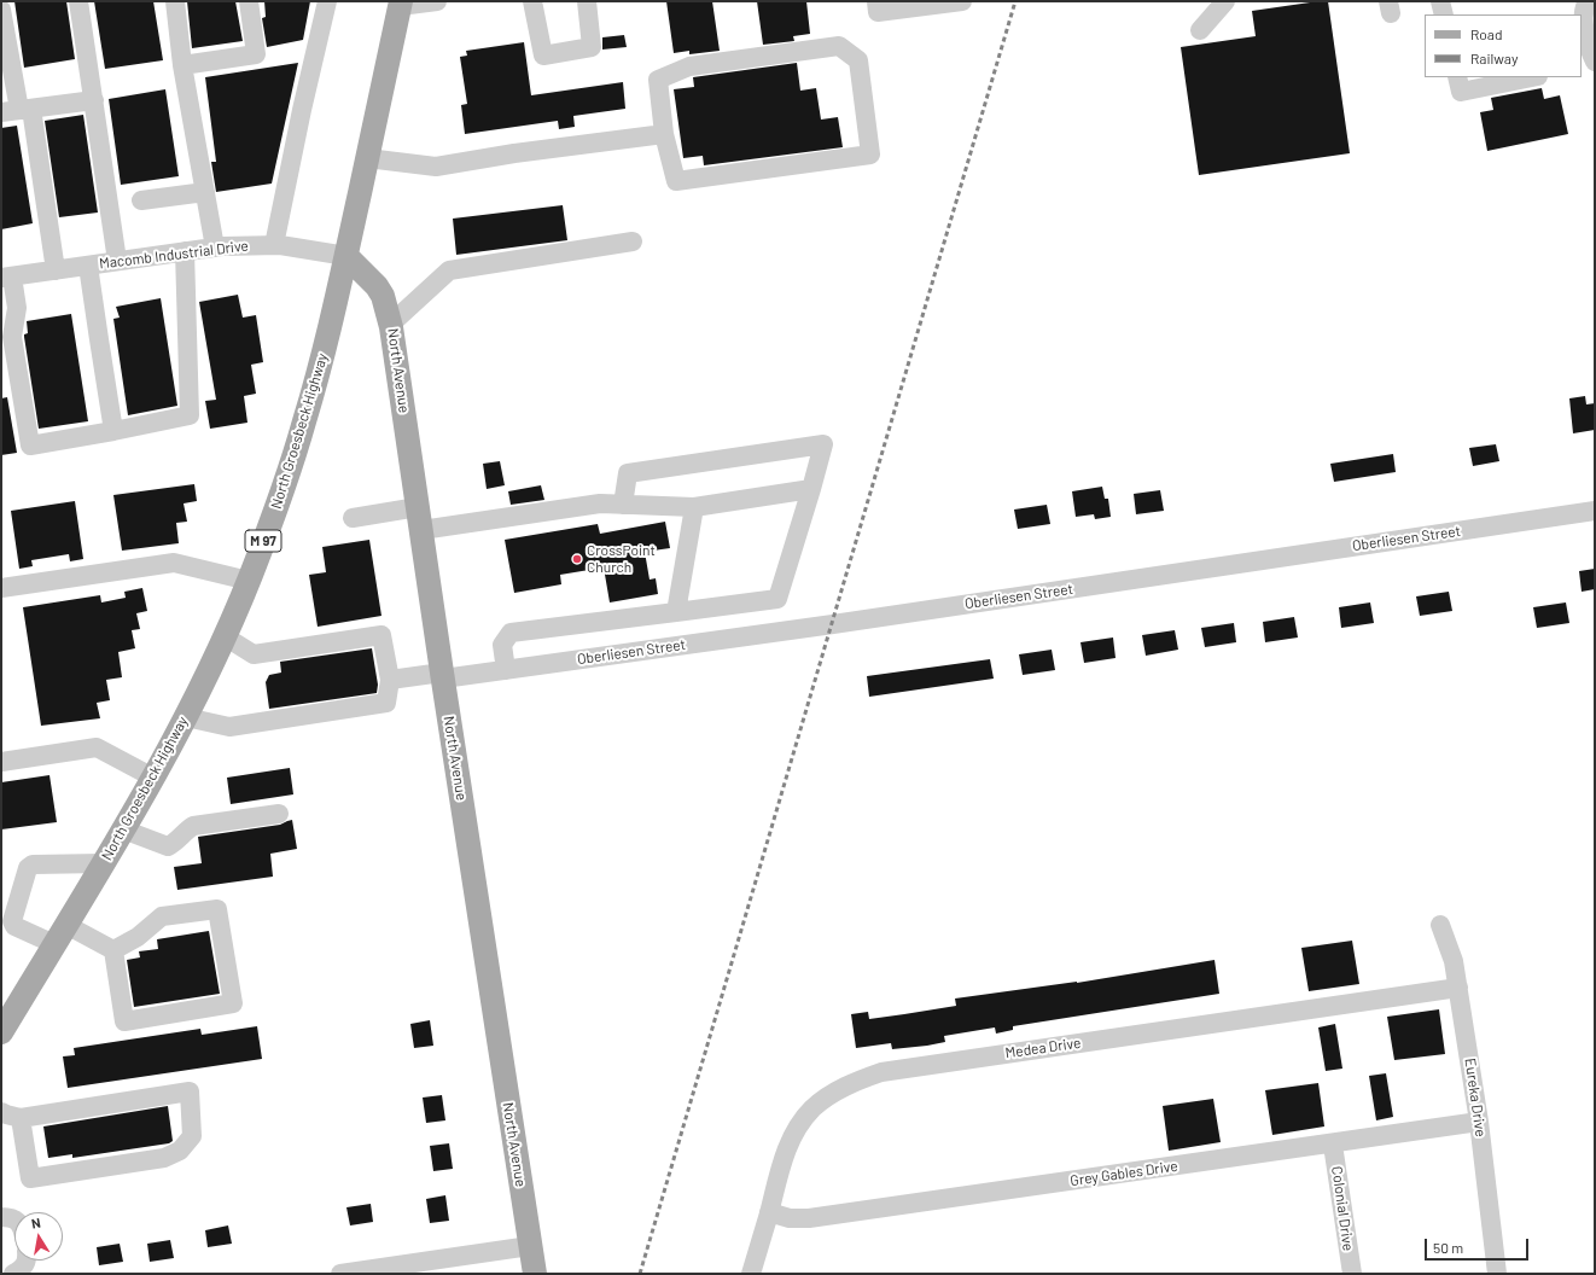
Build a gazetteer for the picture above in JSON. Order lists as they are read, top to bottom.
{
  "streets": {
    "main road": ["North Avenue", "North Groesbeck Highway", "M 97"],
    "street": [
      "Macomb Industrial Drive",
      "Oberliesen Street",
      "Medea Drive",
      "Eureka Drive",
      "Grey Gables Drive",
      "Colonial Drive"
    ]
  },
  "crossings": [
    ["Macomb Industrial Drive", "North Avenue"],
    ["Macomb Industrial Drive", "North Groesbeck Highway"],
    ["North Avenue", "North Groesbeck Highway"],
    ["North Avenue", "Oberliesen Street"],
    ["Medea Drive", "Eureka Drive"],
    ["Medea Drive", "Grey Gables Drive"],
    ["Eureka Drive", "Grey Gables Drive"],
    ["Grey Gables Drive", "Colonial Drive"]
  ],
  "places": ["CrossPoint Church"],
  "legend": ["Road", "Railway"],
  "scale_bar": "50 m",
  "north": "top"
}
